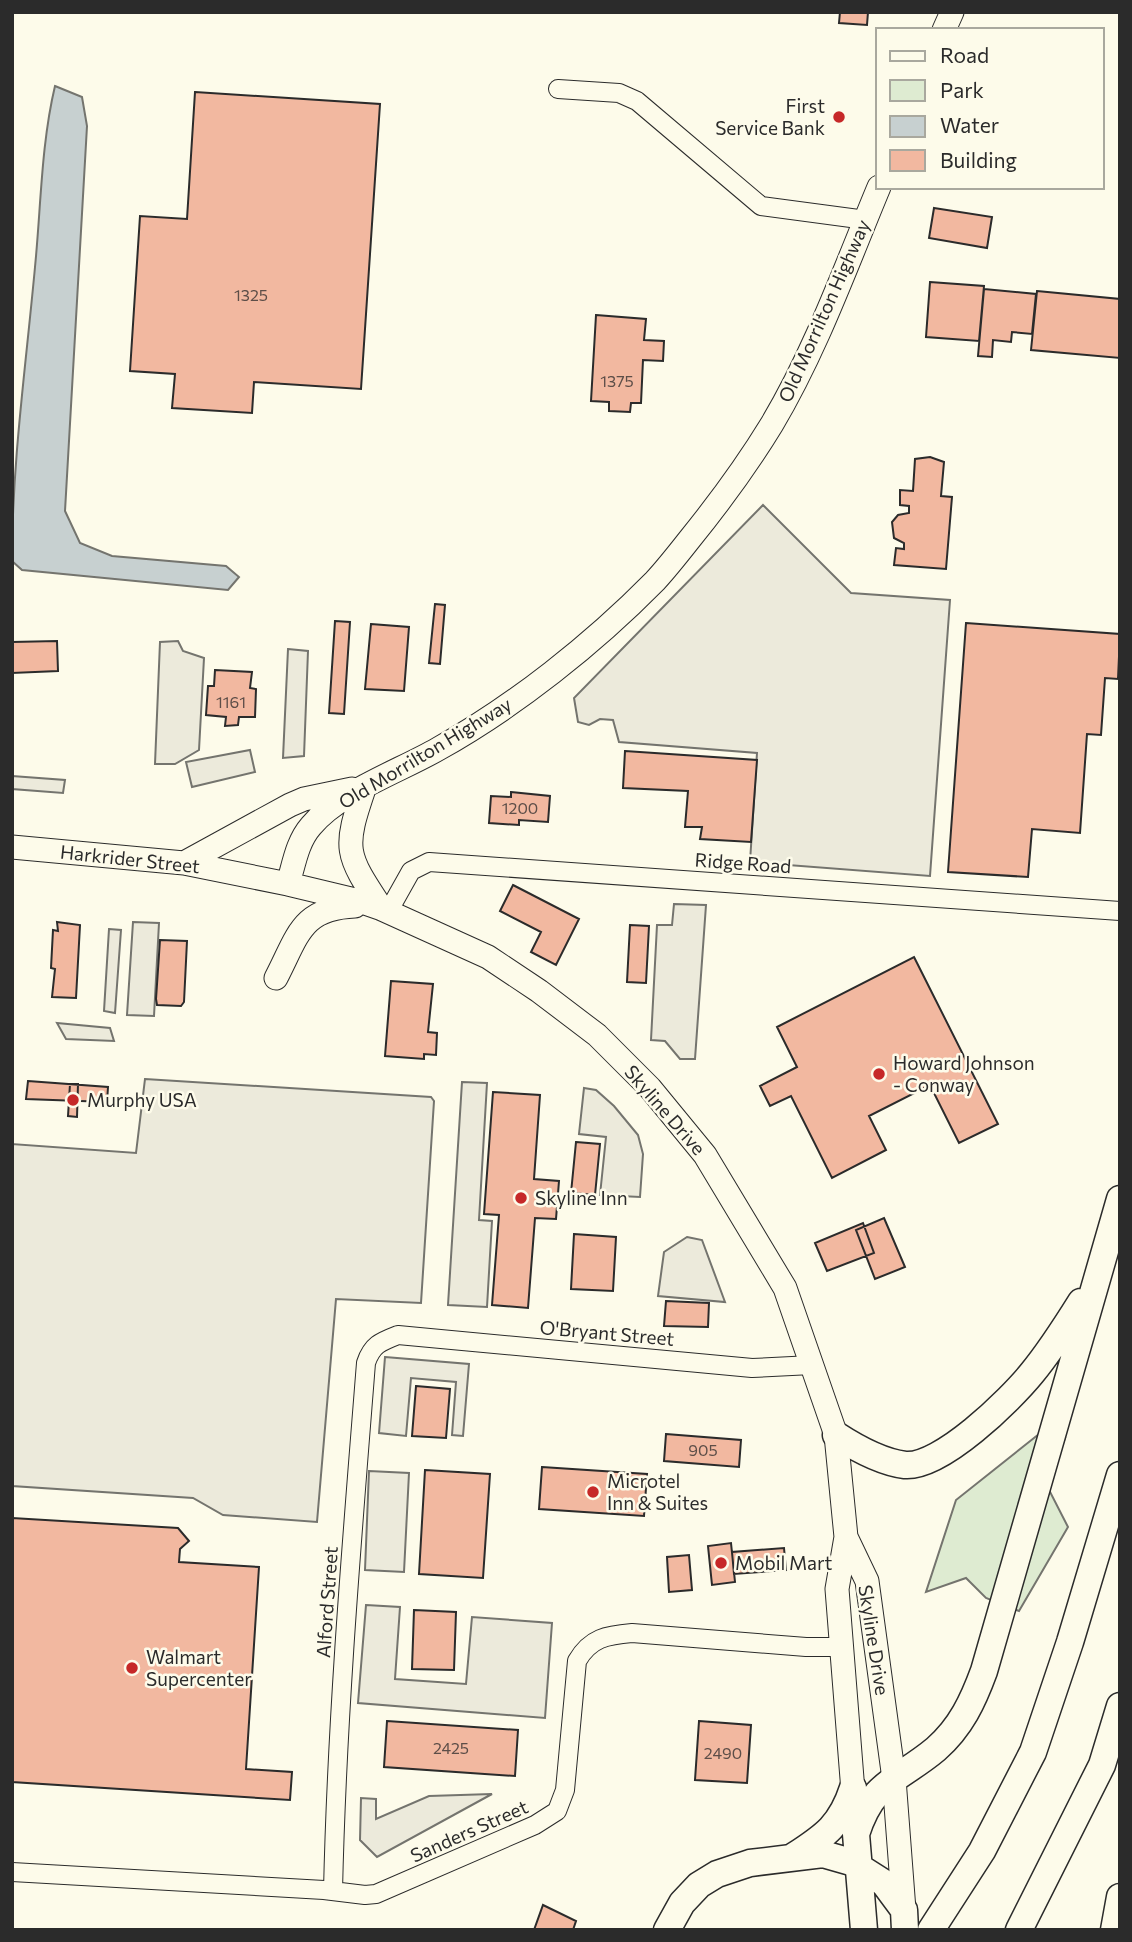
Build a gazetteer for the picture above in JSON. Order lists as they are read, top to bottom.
{
  "streets": {
    "highway": ["Skyline Drive"],
    "main road": ["Old Morrilton Highway", "Harkrider Street"],
    "street": [
      "Ridge Road",
      "O'Bryant Street",
      "Alford Street",
      "Sanders Street"
    ]
  },
  "crossings": [
    ["Old Morrilton Highway", "Harkrider Street"],
    ["Old Morrilton Highway", "Skyline Drive"],
    ["Harkrider Street", "Skyline Drive"],
    ["Ridge Road", "Skyline Drive"],
    ["Skyline Drive", "O'Bryant Street"],
    ["Skyline Drive", "Sanders Street"],
    ["O'Bryant Street", "Alford Street"],
    ["Alford Street", "Sanders Street"]
  ],
  "places": [
    "First Service Bank",
    "Howard Johnson - Conway",
    "Murphy USA",
    "Skyline Inn",
    "Microtel Inn & Suites",
    "Mobil Mart",
    "Walmart Supercenter"
  ],
  "house_numbers": [
    "1325",
    "1375",
    "1161",
    "1200",
    "905",
    "2425",
    "2490"
  ],
  "legend": [
    "Road",
    "Park",
    "Water",
    "Building"
  ]
}
